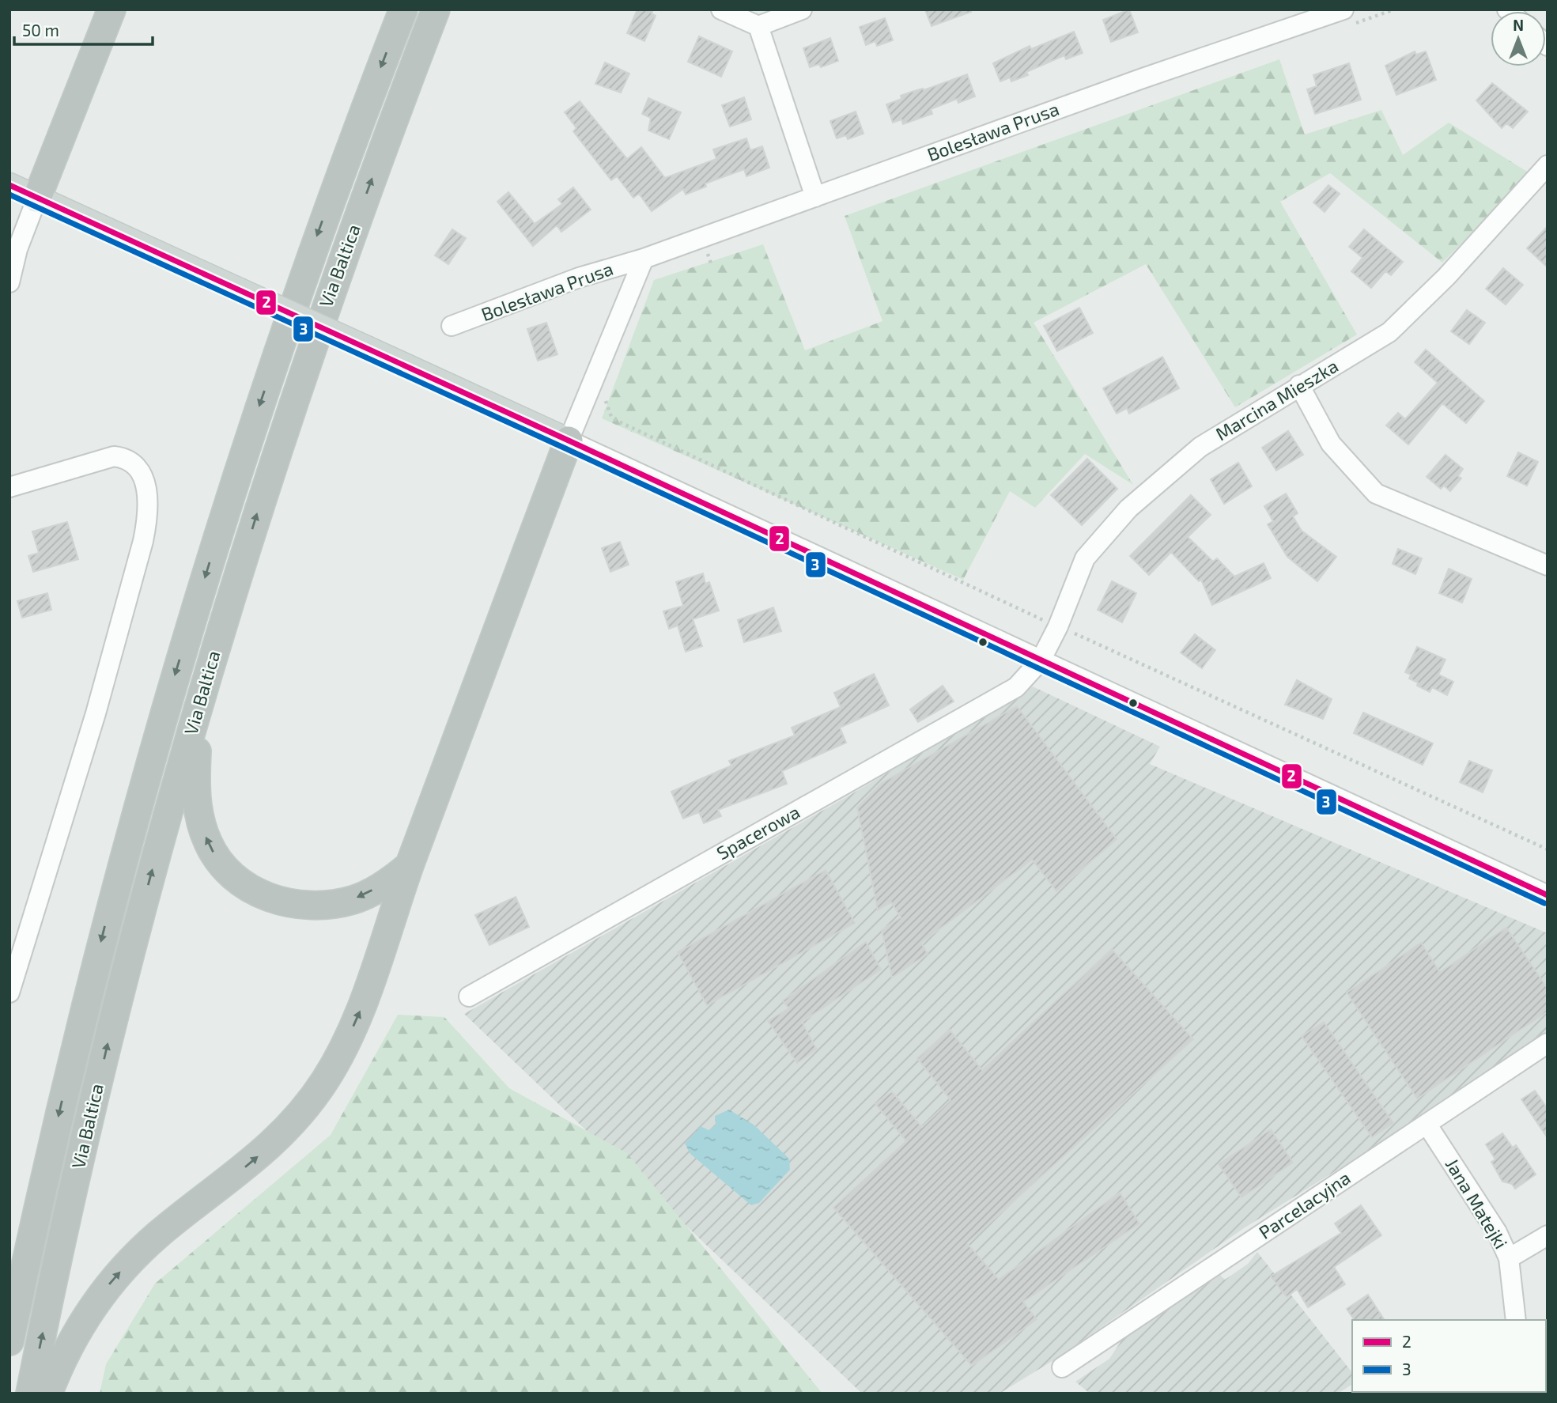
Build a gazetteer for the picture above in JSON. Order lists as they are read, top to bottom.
{
  "streets": {
    "highway": ["Via Baltica"],
    "street": [
      "Bolesława Prusa",
      "Marcina Mieszka",
      "Spacerowa",
      "Jana Matejki",
      "Parcelacyjna"
    ]
  },
  "crossings": [
    ["Marcina Mieszka", "Spacerowa"],
    ["Jana Matejki", "Parcelacyjna"]
  ],
  "lines": ["transit line 2", "transit line 3"],
  "legend": ["2", "3"],
  "scale_bar": "50 m",
  "north": "top"
}
